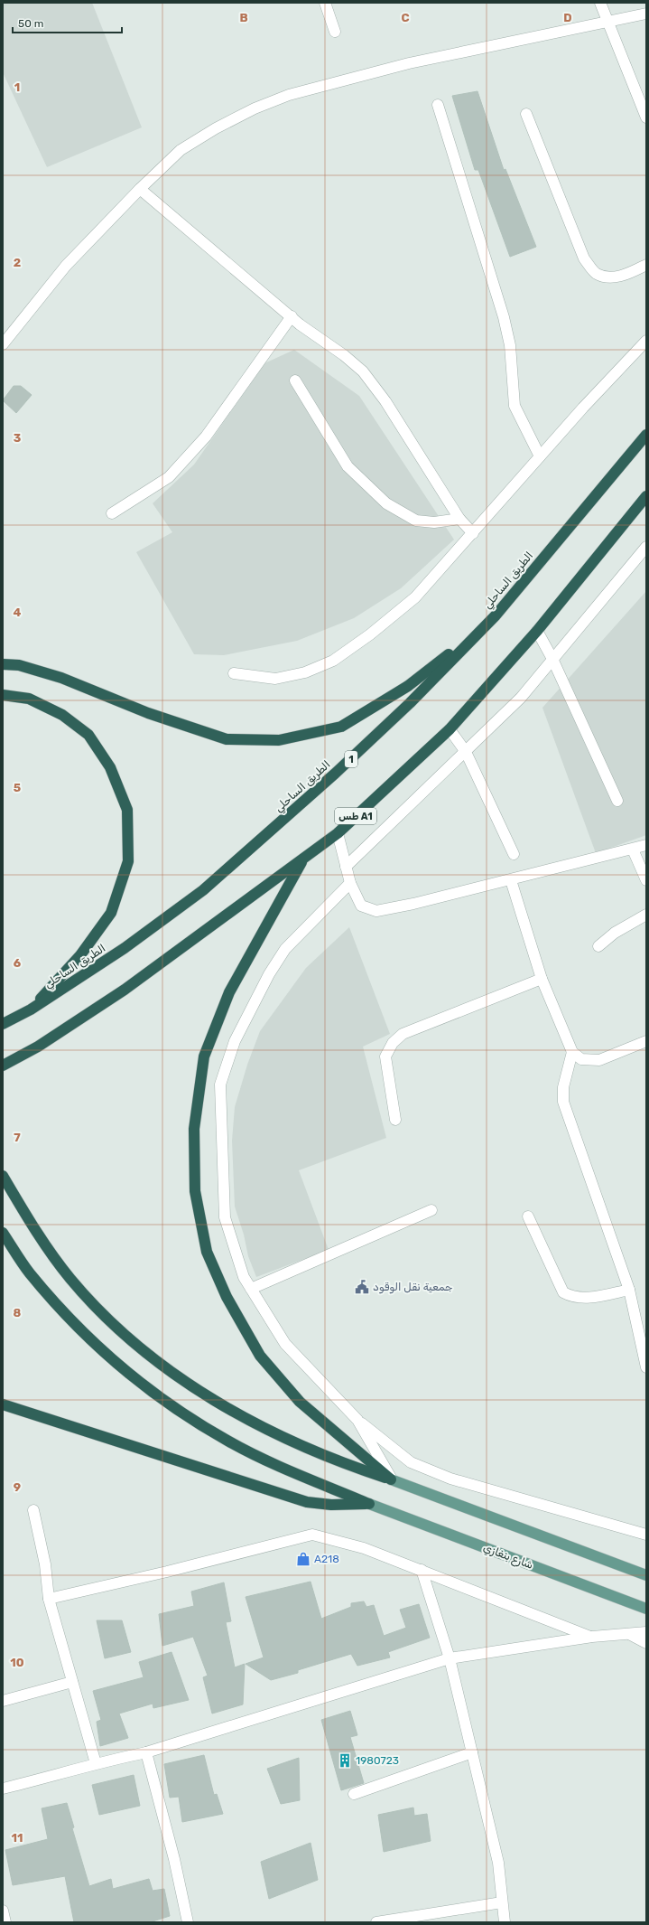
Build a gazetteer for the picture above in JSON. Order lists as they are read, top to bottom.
{
  "streets": {
    "highway": ["الطريق الساحلي", "1", "طس A1"],
    "main road": ["شارع بنغازي"]
  },
  "places": {
    "public building": ["جمعية نقل الوقود"],
    "shop": ["A218"],
    "building": ["1980723"]
  },
  "scale_bar": "50 m",
  "grid": {
    "columns": ["B", "C", "D"],
    "rows": [
      "1",
      "2",
      "3",
      "4",
      "5",
      "6",
      "7",
      "8",
      "9",
      "10",
      "11"
    ]
  }
}
